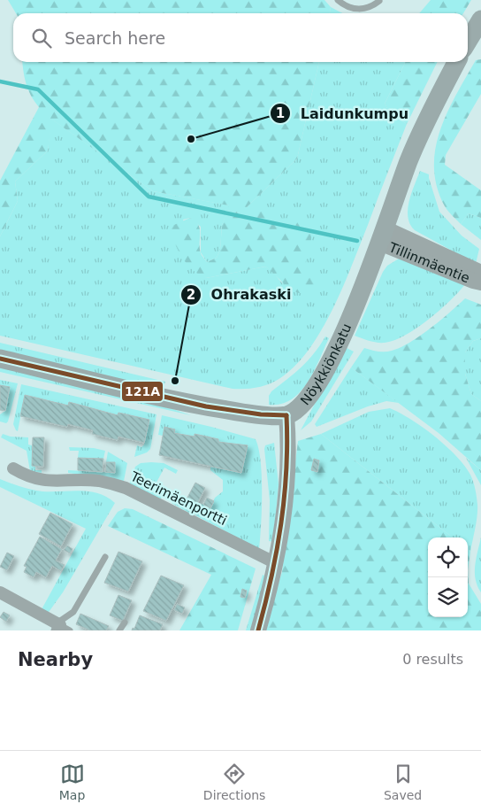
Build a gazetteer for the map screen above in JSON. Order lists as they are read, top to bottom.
{
  "streets": {
    "main road": ["Nöykkiönkatu"],
    "street": ["Tillinmäentie", "Teerimäenportti"]
  },
  "crossings": [
    ["Tillinmäentie", "Nöykkiönkatu"]
  ],
  "places": ["Laidunkumpu", "Ohrakaski"],
  "lines": ["transit line 121A"],
  "page": {
    "search": "Search here",
    "heading": ["Nearby", "0 results"],
    "nav": ["Map", "Directions", "Saved"]
  }
}
